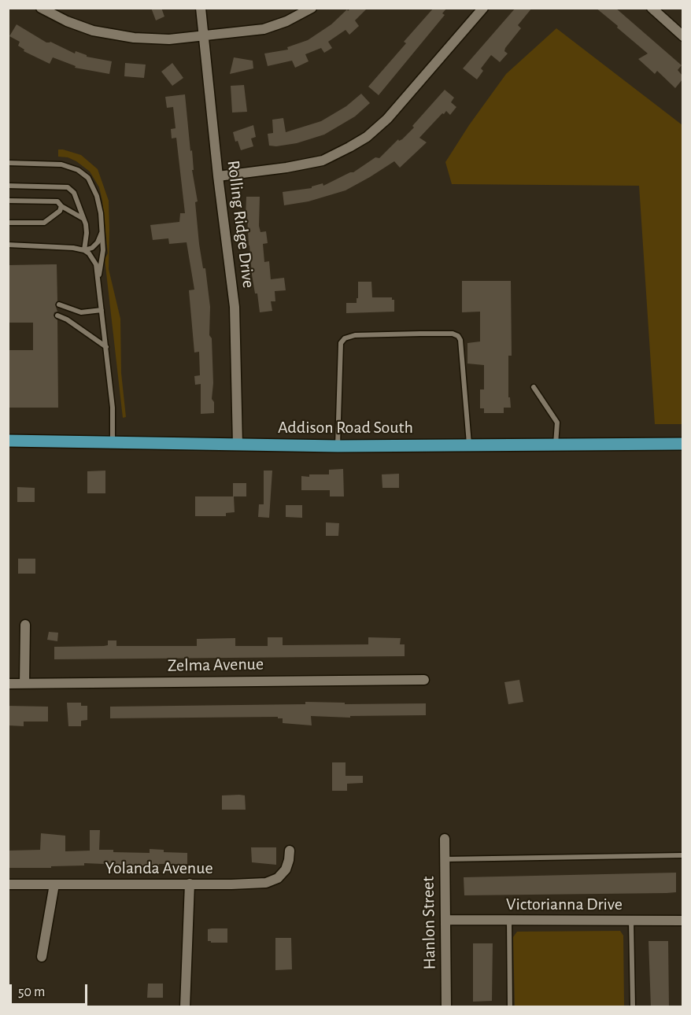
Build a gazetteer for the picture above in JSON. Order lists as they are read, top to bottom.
{
  "streets": {
    "main road": ["Addison Road South"],
    "street": [
      "Rolling Ridge Drive",
      "Zelma Avenue",
      "Yolanda Avenue",
      "Victorianna Drive",
      "Hanlon Street"
    ]
  },
  "crossings": [
    ["Rolling Ridge Drive", "Addison Road South"],
    ["Victorianna Drive", "Hanlon Street"]
  ],
  "scale_bar": "50 m"
}
